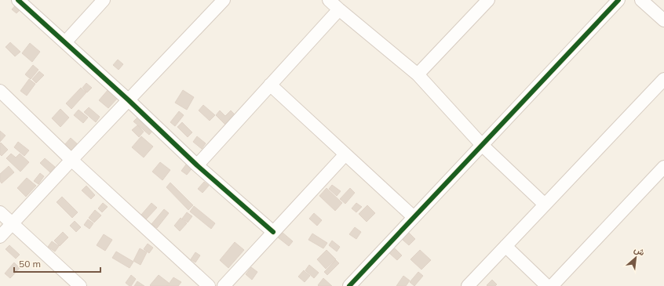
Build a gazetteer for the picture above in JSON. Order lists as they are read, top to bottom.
{
  "scale_bar": "50 m",
  "north": "top right"
}
